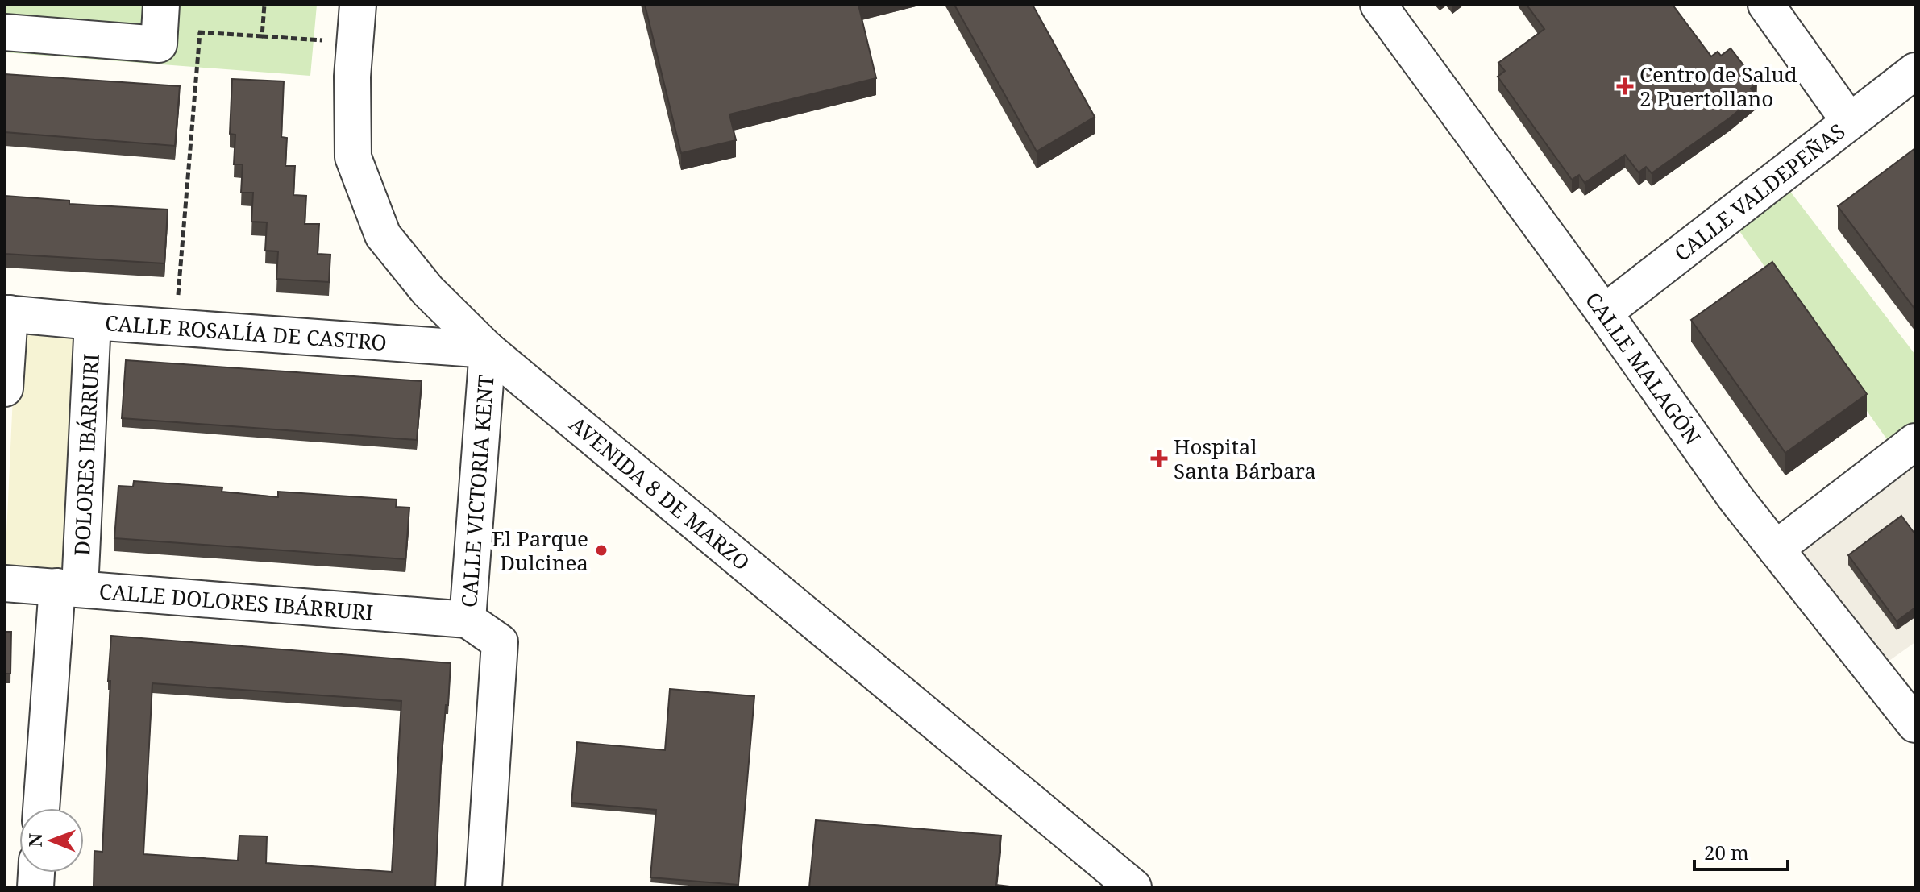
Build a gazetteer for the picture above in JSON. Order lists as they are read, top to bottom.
{
  "streets": {
    "street": [
      "CALLE VALDEPEÑAS",
      "CALLE ROSALÍA DE CASTRO",
      "CALLE MALAGÓN",
      "DOLORES IBÁRRURI",
      "CALLE VICTORIA KENT",
      "AVENIDA 8 DE MARZO",
      "CALLE DOLORES IBÁRRURI"
    ]
  },
  "crossings": [
    ["CALLE VALDEPEÑAS", "CALLE MALAGÓN"],
    ["CALLE ROSALÍA DE CASTRO", "DOLORES IBÁRRURI"],
    ["CALLE ROSALÍA DE CASTRO", "CALLE VICTORIA KENT"],
    ["CALLE ROSALÍA DE CASTRO", "AVENIDA 8 DE MARZO"],
    ["DOLORES IBÁRRURI", "CALLE DOLORES IBÁRRURI"],
    ["CALLE VICTORIA KENT", "AVENIDA 8 DE MARZO"],
    ["CALLE VICTORIA KENT", "CALLE DOLORES IBÁRRURI"]
  ],
  "places": {
    "health": ["Centro de Salud 2 Puertollano", "Hospital Santa Bárbara"],
    "other": ["El Parque Dulcinea"]
  },
  "scale_bar": "20 m",
  "north": "left"
}
